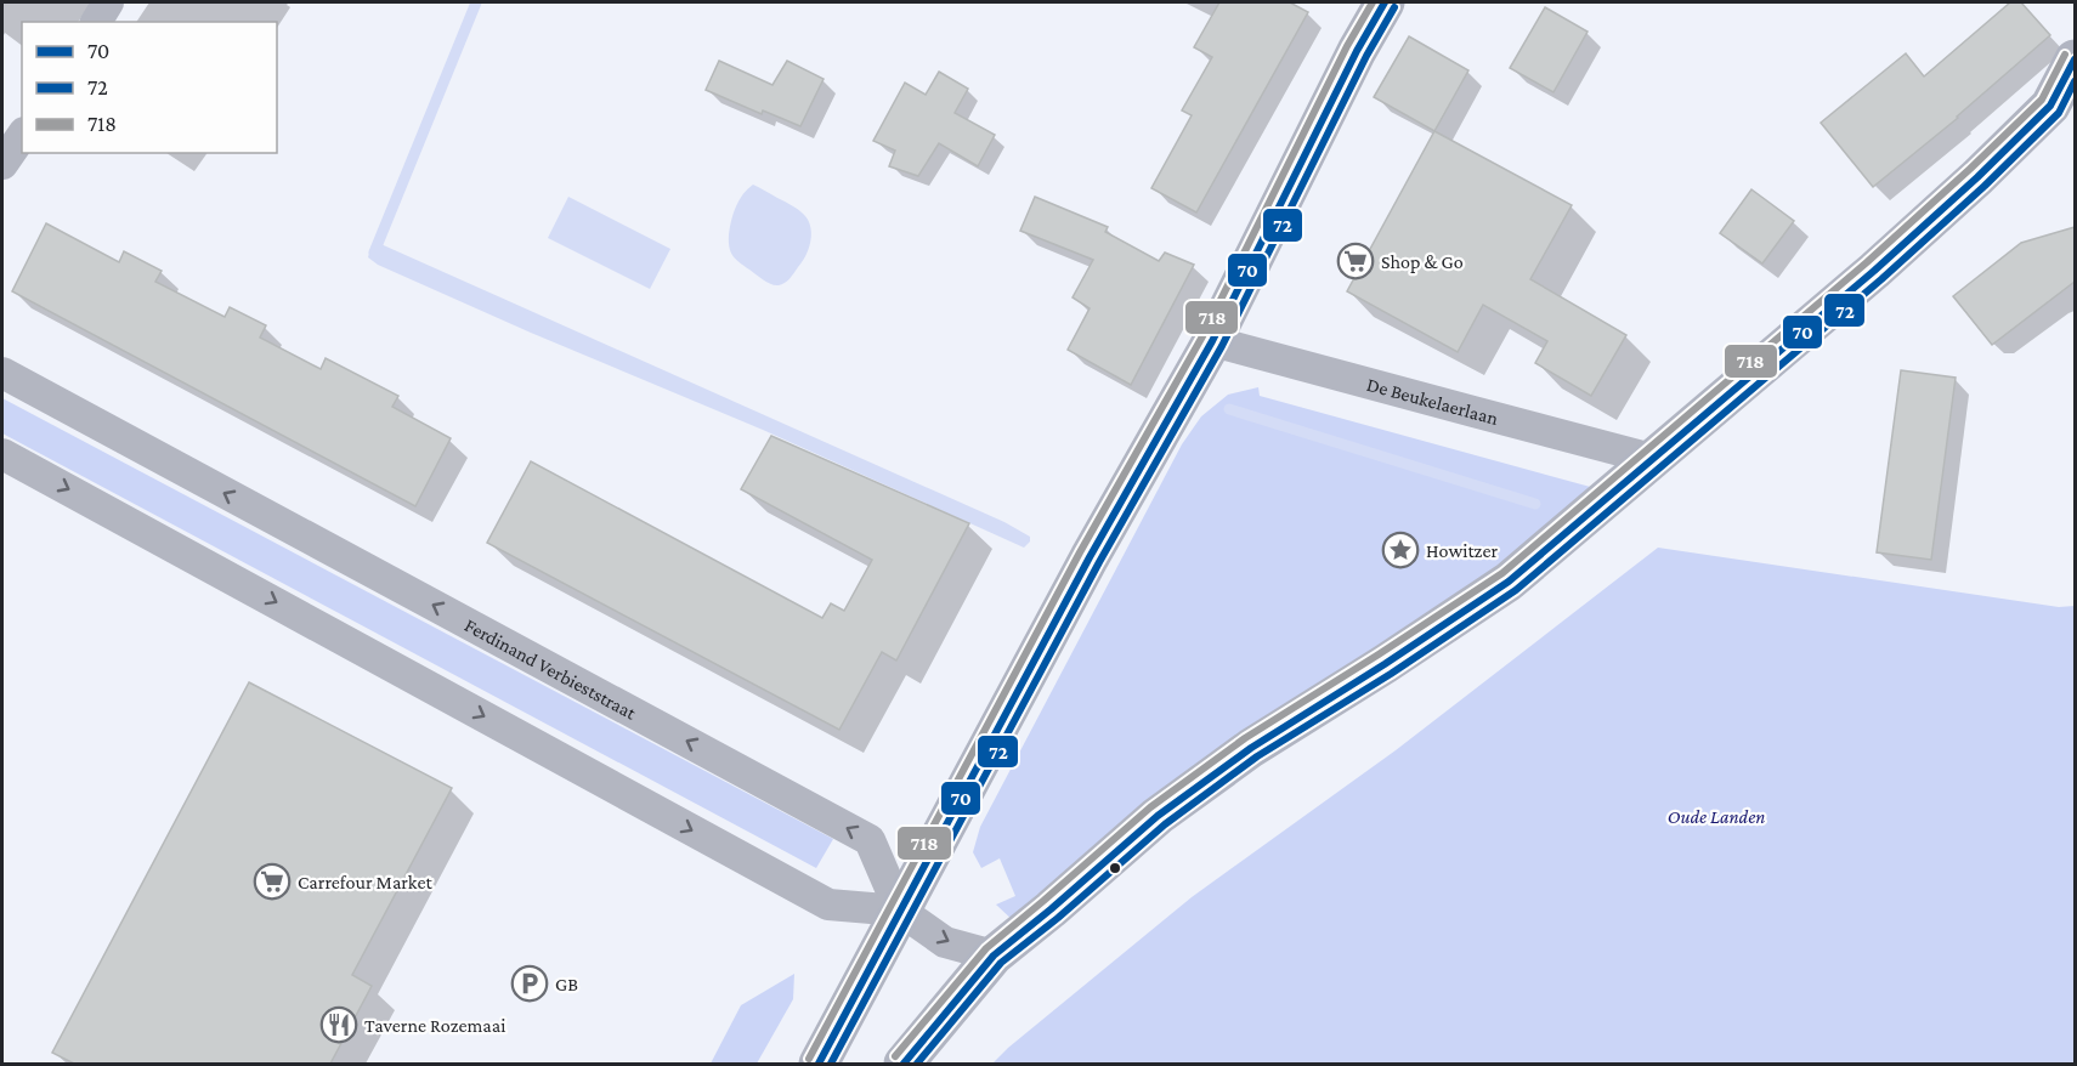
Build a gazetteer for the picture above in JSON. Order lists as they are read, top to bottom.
{
  "streets": {
    "street": ["De Beukelaerlaan", "Ferdinand Verbieststraat"]
  },
  "parks": ["Oude Landen"],
  "places": {
    "supermarket": ["Shop & Go", "Carrefour Market"],
    "place": ["Howitzer"],
    "parking": ["GB"],
    "restaurant": ["Taverne Rozemaai"]
  },
  "lines": ["transit line 70", "transit line 718", "transit line 72"],
  "legend": ["70", "72", "718"]
}
